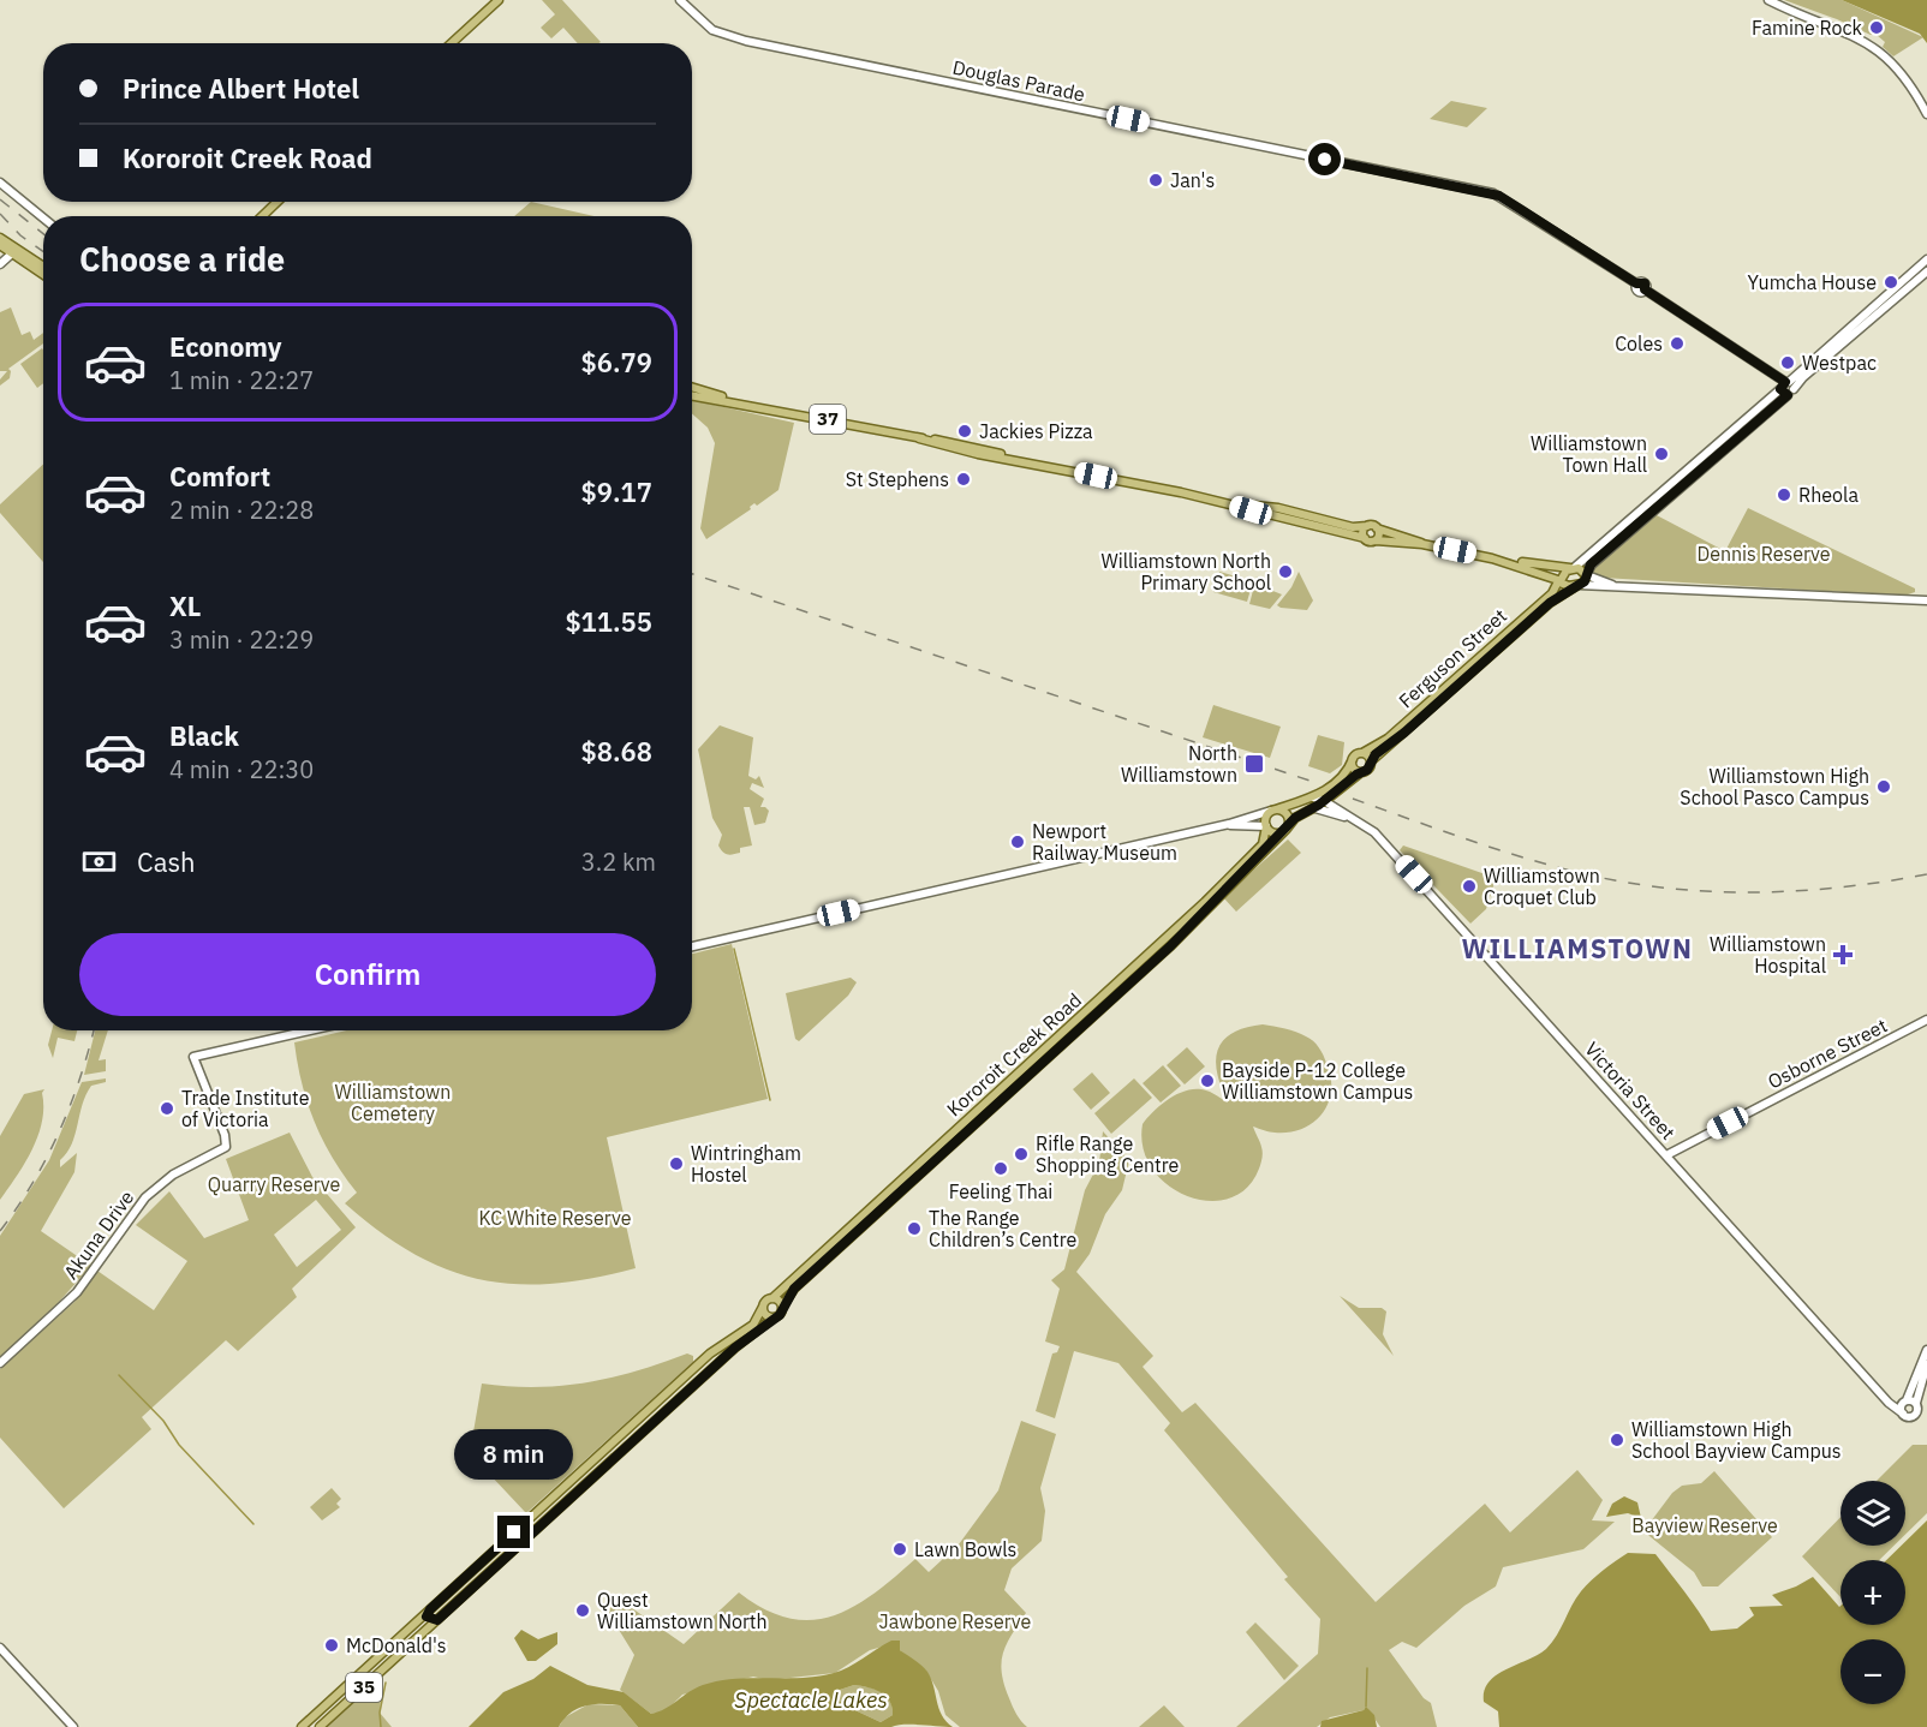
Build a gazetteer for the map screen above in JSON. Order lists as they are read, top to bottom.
{
  "streets": {
    "main road": [
      "37",
      "Ferguson Street",
      "Kororoit Creek Road",
      "35"
    ],
    "street": [
      "Douglas Parade",
      "Osborne Street",
      "Victoria Street",
      "Akuna Drive"
    ]
  },
  "crossings": [
    ["Douglas Parade", "35"],
    ["37", "Ferguson Street"],
    ["37", "35"],
    ["Ferguson Street", "35"],
    ["Osborne Street", "Victoria Street"],
    ["Kororoit Creek Road", "35"],
    ["Victoria Street", "35"]
  ],
  "districts": ["WILLIAMSTOWN"],
  "water": ["Spectacle Lakes"],
  "parks": [
    "Dennis Reserve",
    "Williamstown Cemetery",
    "Quarry Reserve",
    "KC White Reserve",
    "Bayview Reserve",
    "Jawbone Reserve"
  ],
  "places": {
    "other": [
      "Famine Rock",
      "Jan's",
      "Yumcha House",
      "Coles",
      "Westpac",
      "Jackies Pizza",
      "Williamstown Town Hall",
      "St Stephens",
      "Rheola",
      "Williamstown North Primary School",
      "Williamstown High School Pasco Campus",
      "Newport Railway Museum",
      "Williamstown Croquet Club",
      "Bayside P-12 College Williamstown Campus",
      "Trade Institute of Victoria",
      "Rifle Range Shopping Centre",
      "Wintringham Hostel",
      "Feeling Thai",
      "The Range Children’s Centre",
      "Williamstown High School Bayview Campus",
      "Lawn Bowls",
      "Quest Williamstown North",
      "McDonald's"
    ],
    "transit": ["North Williamstown"],
    "health": ["Williamstown Hospital"]
  },
  "page": {
    "banner": ["Prince Albert Hotel", "Kororoit Creek Road"],
    "heading": "Choose a ride",
    "list": [
      {
        "name": "Economy",
        "note": "1 min · 22:27",
        "value": "$6.79"
      },
      {
        "name": "Comfort",
        "note": "2 min · 22:28",
        "value": "$9.17"
      },
      {
        "name": "XL",
        "note": "3 min · 22:29",
        "value": "$11.55"
      },
      {
        "name": "Black",
        "note": "4 min · 22:30",
        "value": "$8.68"
      }
    ],
    "pay": ["Cash", "3.2 km"],
    "buttons": "Confirm",
    "bubble": "8 min",
    "map_buttons": ["+", "−"]
  }
}
